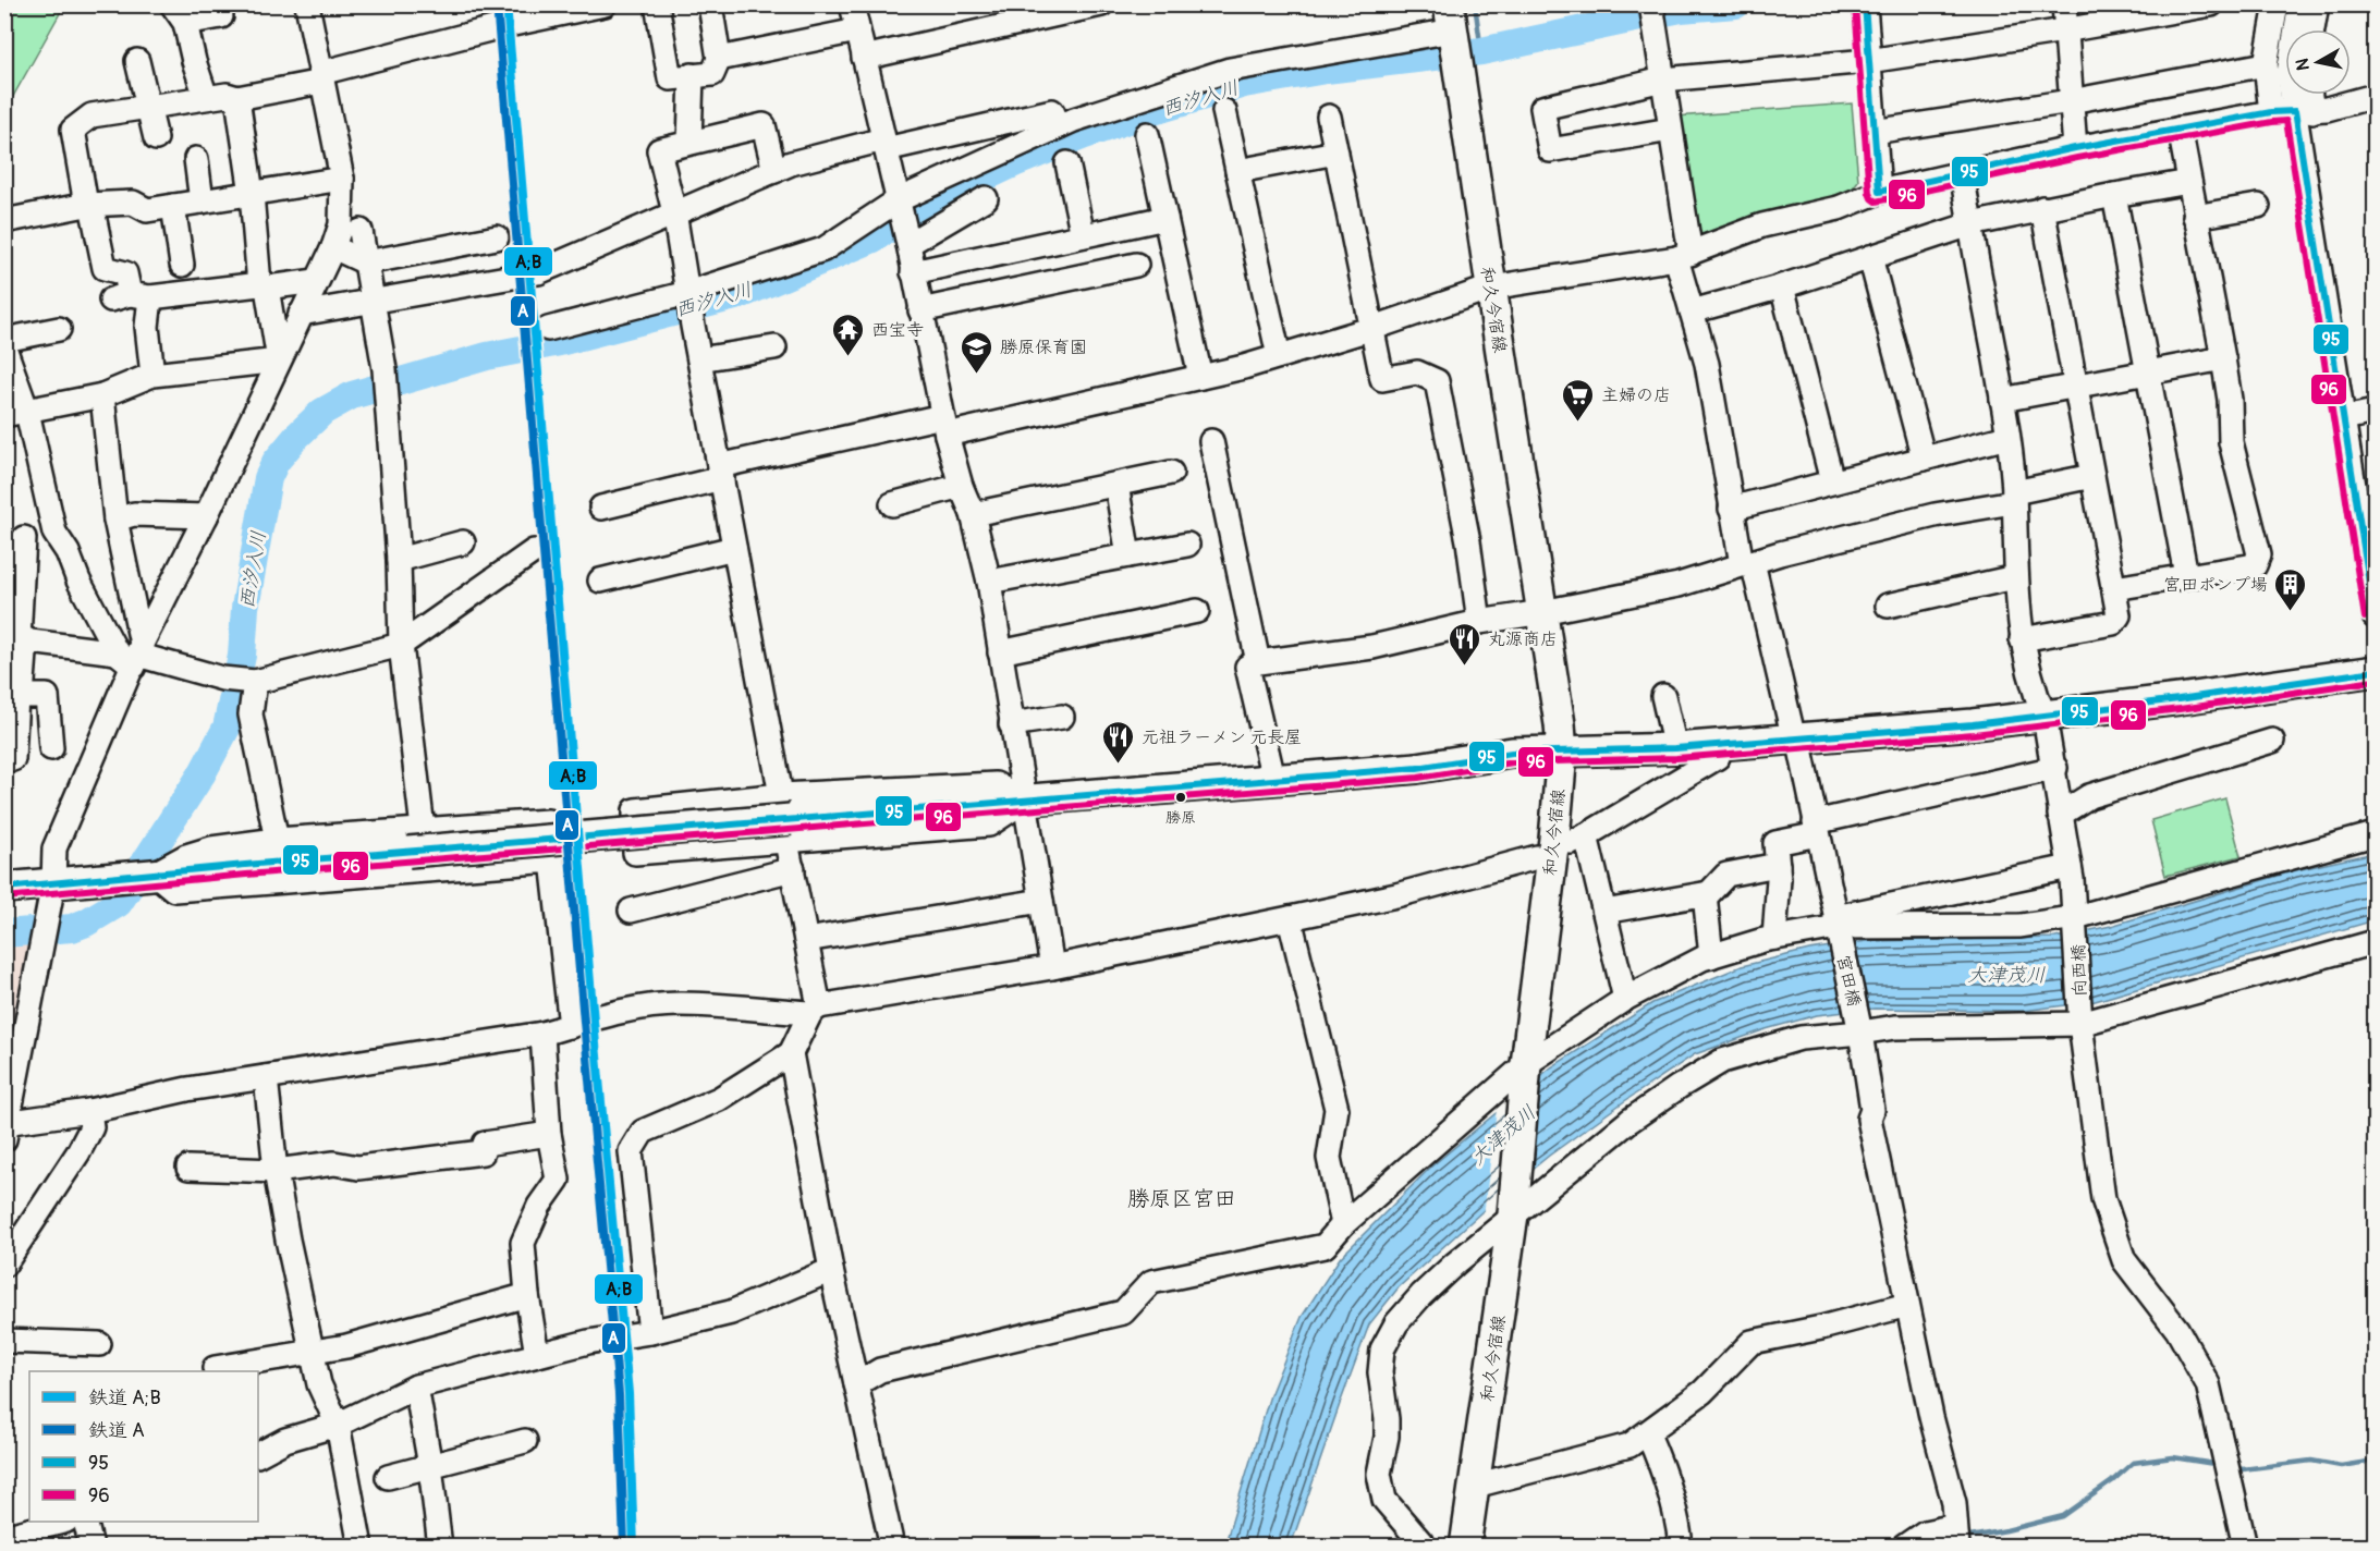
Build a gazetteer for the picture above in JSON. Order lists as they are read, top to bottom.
{
  "streets": {
    "main road": ["和久今宿線"],
    "street": ["向西橋", "宮田橋"]
  },
  "districts": ["勝原区宮田"],
  "water": ["西汐入川", "大津茂川"],
  "places": {
    "temple": ["西宝寺"],
    "school or university": ["勝原保育園"],
    "supermarket": ["主婦の店"],
    "building": ["宮田ポンプ場"],
    "restaurant": ["丸源商店", "元祖ラーメン 元長屋"],
    "other": ["勝原"]
  },
  "lines": [
    "rail line A;B",
    "transit line 95",
    "rail line A",
    "transit line 96"
  ],
  "legend": [
    "鉄道 A;B",
    "鉄道 A",
    "95",
    "96"
  ],
  "north": "left"
}
